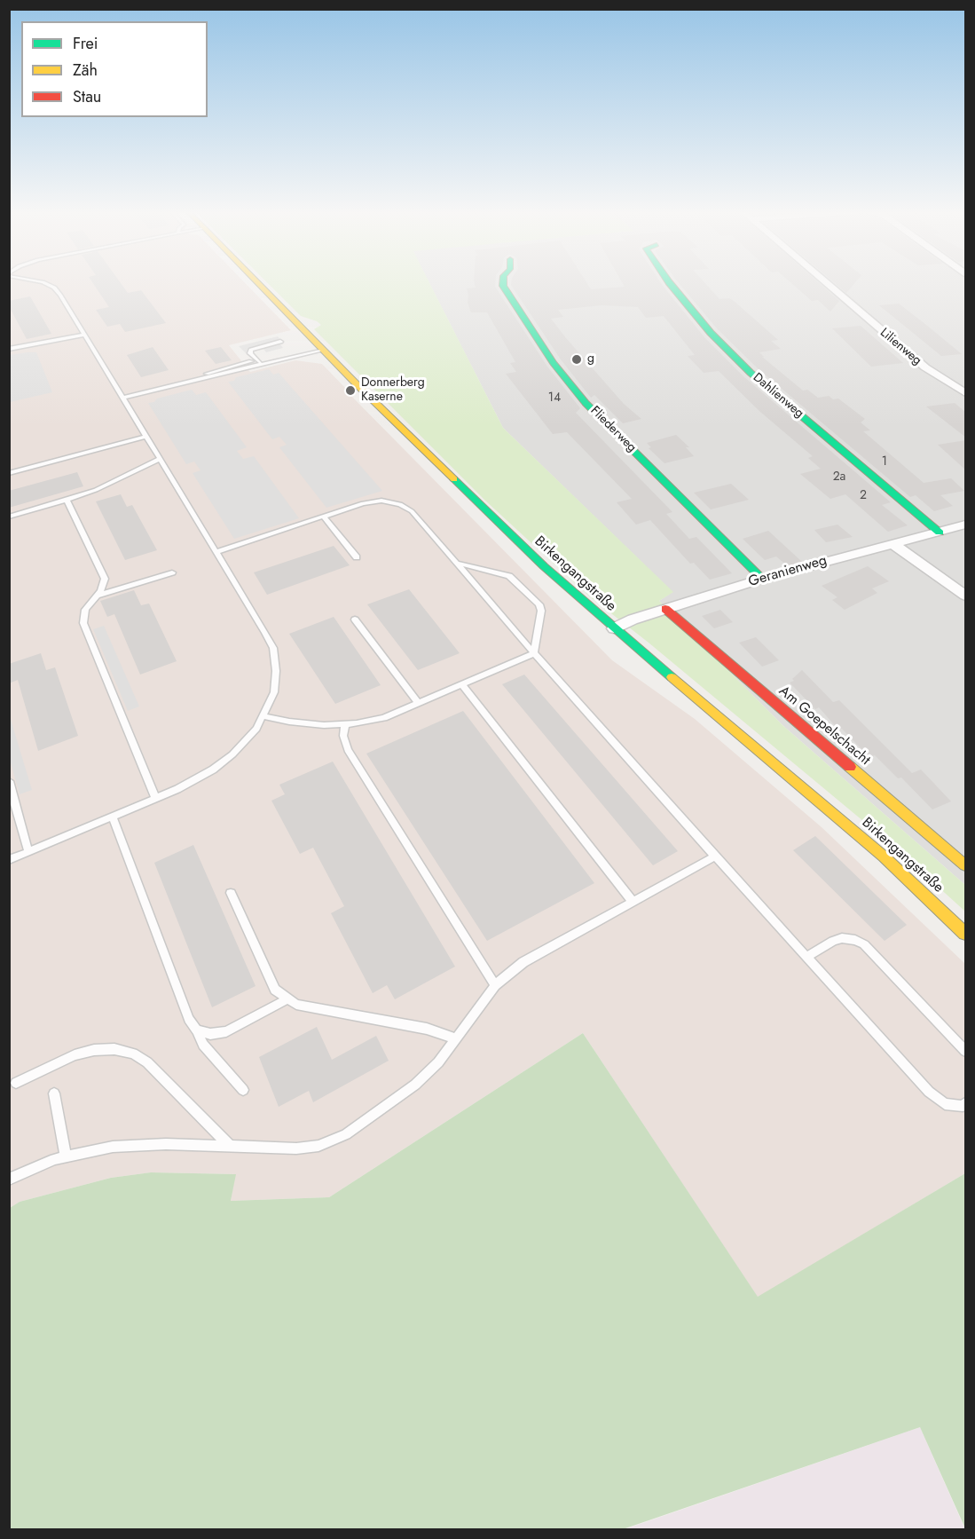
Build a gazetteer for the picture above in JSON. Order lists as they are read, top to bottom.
{
  "streets": {
    "street": [
      "Lilienweg",
      "Dahlienweg",
      "Fliederweg",
      "Geranienweg",
      "Birkengangstraße",
      "Am Goepelschacht"
    ]
  },
  "crossings": [
    ["Dahlienweg", "Geranienweg"],
    ["Fliederweg", "Geranienweg"],
    ["Geranienweg", "Birkengangstraße"],
    ["Geranienweg", "Am Goepelschacht"]
  ],
  "places": ["g", "Donnerberg Kaserne"],
  "house_numbers": [
    "14",
    "1",
    "2a",
    "2"
  ],
  "legend": ["Frei", "Zäh", "Stau"]
}
